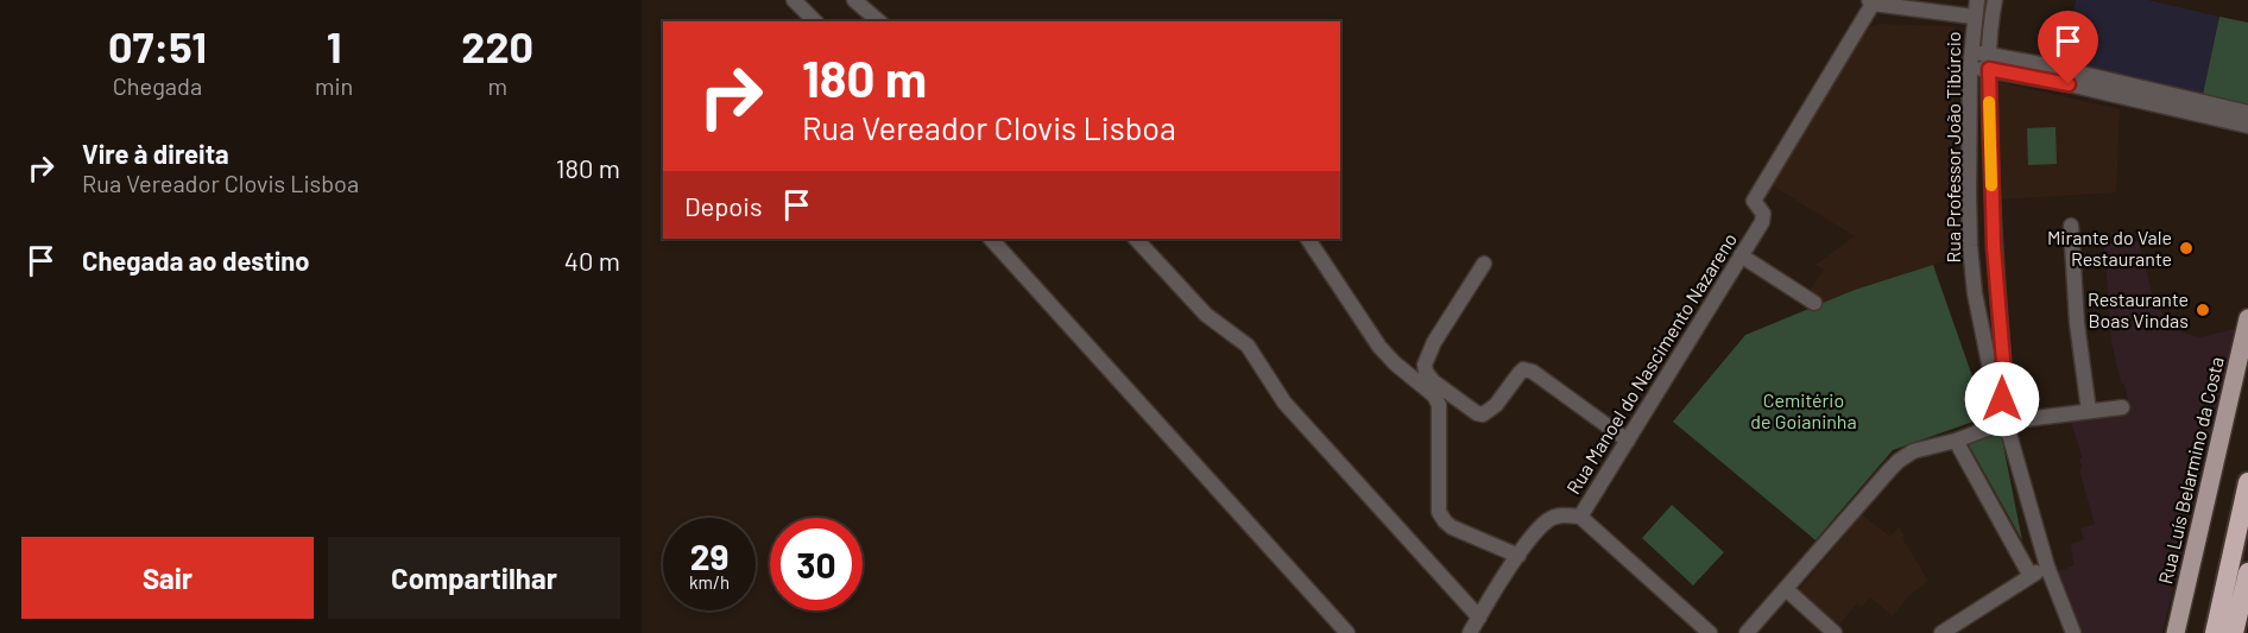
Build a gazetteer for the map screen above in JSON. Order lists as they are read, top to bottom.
{
  "streets": {
    "main road": ["Rua Luís Belarmino da Costa"],
    "street": ["Rua Professor João Tibúrcio", "Rua Manoel do Nascimento Nazareno"]
  },
  "parks": ["Cemitério de Goianinha"],
  "places": ["Mirante do Vale Restaurante", "Restaurante Boas Vindas"],
  "page": {
    "eta": [
      "07:51",
      "Chegada",
      "1",
      "min",
      "220",
      "m"
    ],
    "turn": ["180 m", "Rua Vereador Clovis Lisboa"],
    "list": [
      {
        "name": "Vire à direita",
        "note": "Rua Vereador Clovis Lisboa",
        "value": "180 m"
      },
      {
        "name": "Chegada ao destino",
        "value": "40 m"
      }
    ],
    "then": "Depois",
    "speed": "29 km/h",
    "limit": "30",
    "buttons": ["Sair", "Compartilhar"]
  }
}
